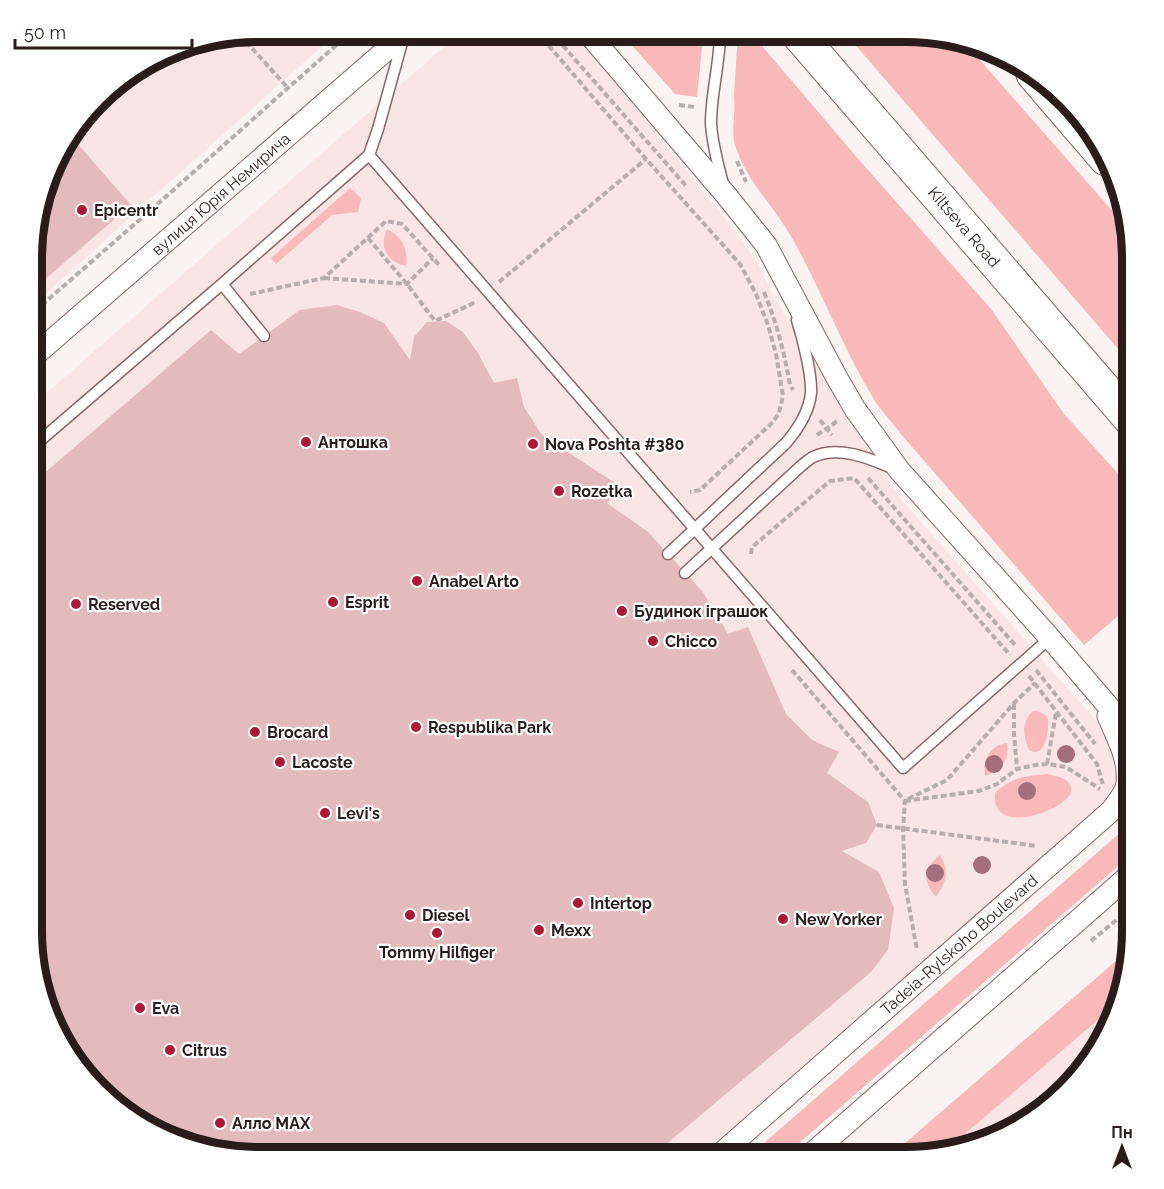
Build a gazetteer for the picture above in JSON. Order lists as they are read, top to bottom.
{
  "streets": {
    "highway": ["Kiltseva Road"],
    "street": ["вулиця Юрія Немирича", "Tadeia-Rylskoho Boulevard"]
  },
  "places": [
    "Epicentr",
    "Антошка",
    "Nova Poshta #380",
    "Rozetka",
    "Anabel Arto",
    "Esprit",
    "Reserved",
    "Будинок іграшок",
    "Chicco",
    "Respublika Park",
    "Brocard",
    "Lacoste",
    "Levi's",
    "Intertop",
    "Diesel",
    "New Yorker",
    "Mexx",
    "Tommy Hilfiger",
    "Eva",
    "Citrus",
    "Алло MAX"
  ],
  "scale_bar": "50 m",
  "north": "top"
}
